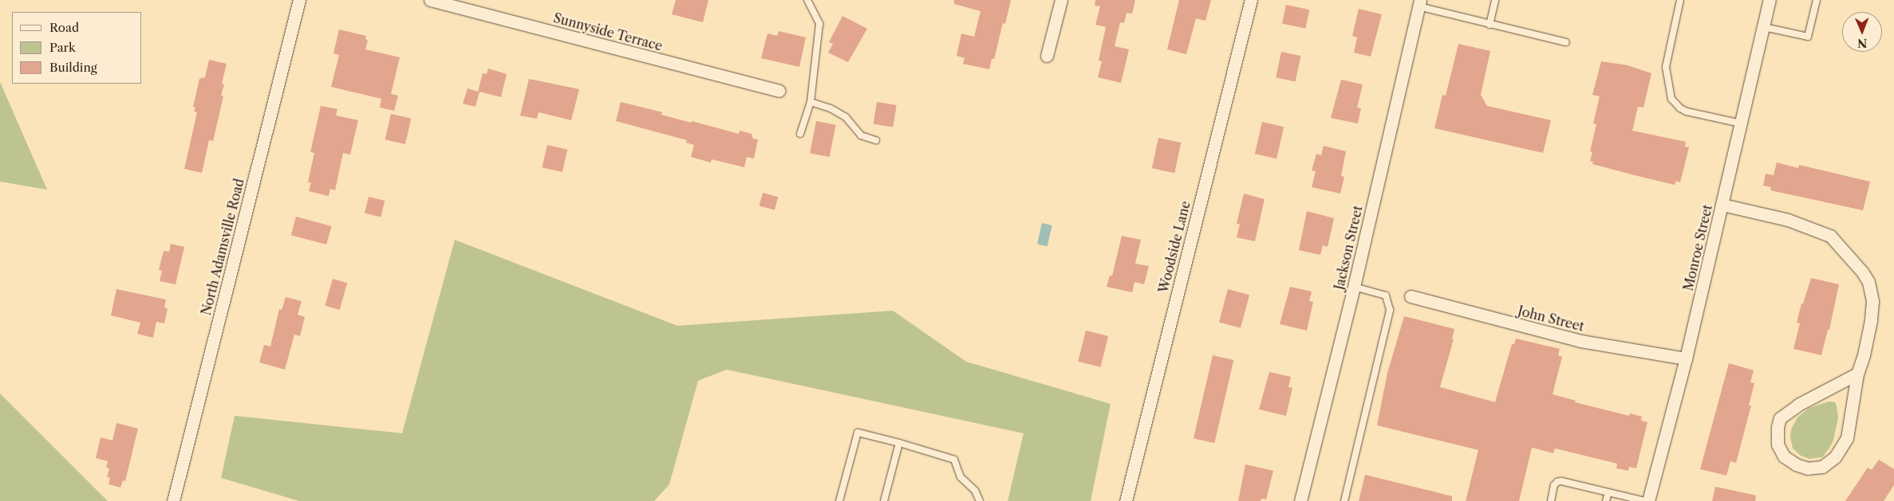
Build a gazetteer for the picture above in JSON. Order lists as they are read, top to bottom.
{
  "streets": {
    "street": [
      "Sunnyside Terrace",
      "North Adamsville Road",
      "Woodside Lane",
      "Jackson Street",
      "Monroe Street",
      "John Street"
    ]
  },
  "crossings": [
    ["Monroe Street", "John Street"]
  ],
  "legend": ["Road", "Park", "Building"],
  "north": "bottom"
}
